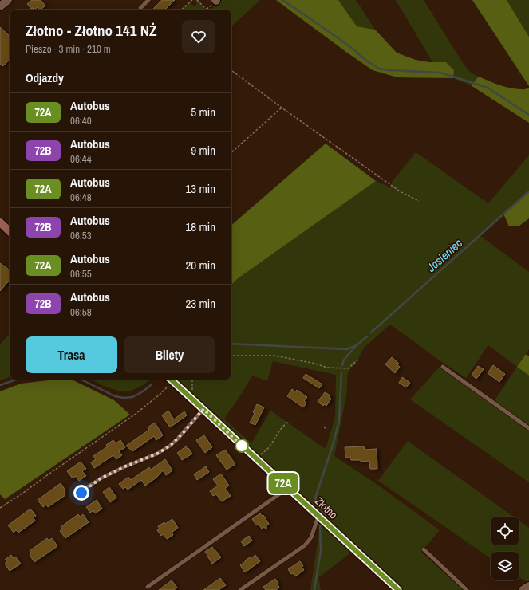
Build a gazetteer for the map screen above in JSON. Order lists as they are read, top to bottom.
{
  "streets": {
    "street": ["Złotno"]
  },
  "water": ["Jasieniec"],
  "lines": ["bus line 72A"],
  "page": {
    "on_map": "72A",
    "heading": [
      ["Złotno - Złotno 141 NŻ", "Pieszo · 3 min · 210 m"],
      "Odjazdy"
    ],
    "list": [
      {
        "mark": "72A",
        "name": "Autobus",
        "note": "06:40",
        "value": "5 min"
      },
      {
        "mark": "72B",
        "name": "Autobus",
        "note": "06:44",
        "value": "9 min"
      },
      {
        "mark": "72A",
        "name": "Autobus",
        "note": "06:48",
        "value": "13 min"
      },
      {
        "mark": "72B",
        "name": "Autobus",
        "note": "06:53",
        "value": "18 min"
      },
      {
        "mark": "72A",
        "name": "Autobus",
        "note": "06:55",
        "value": "20 min"
      },
      {
        "mark": "72B",
        "name": "Autobus",
        "note": "06:58",
        "value": "23 min"
      }
    ],
    "buttons": ["Trasa", "Bilety"]
  }
}
